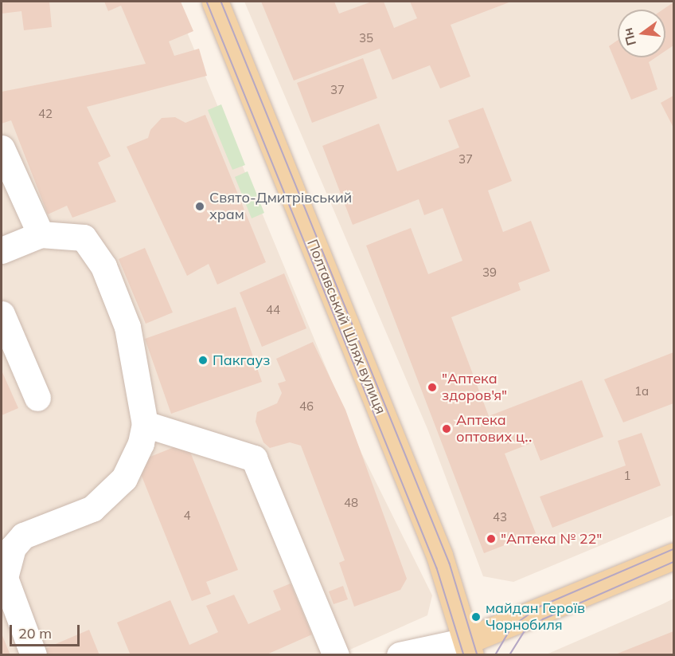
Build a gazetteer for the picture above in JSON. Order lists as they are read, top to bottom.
{
  "streets": {
    "main road": ["Полтавський Шлях вулиця"]
  },
  "places": [
    "Свято-Дмитрівський храм",
    "Пакгауз",
    "\"Аптека здоров'я\"",
    "Аптека оптових ц‥",
    "\"Аптека № 22\"",
    "майдан Героїв Чорнобиля"
  ],
  "house_numbers": [
    "35",
    "37",
    "42",
    "37",
    "39",
    "44",
    "1а",
    "46",
    "1",
    "48",
    "4",
    "43"
  ],
  "scale_bar": "20 m",
  "north": "left"
}
